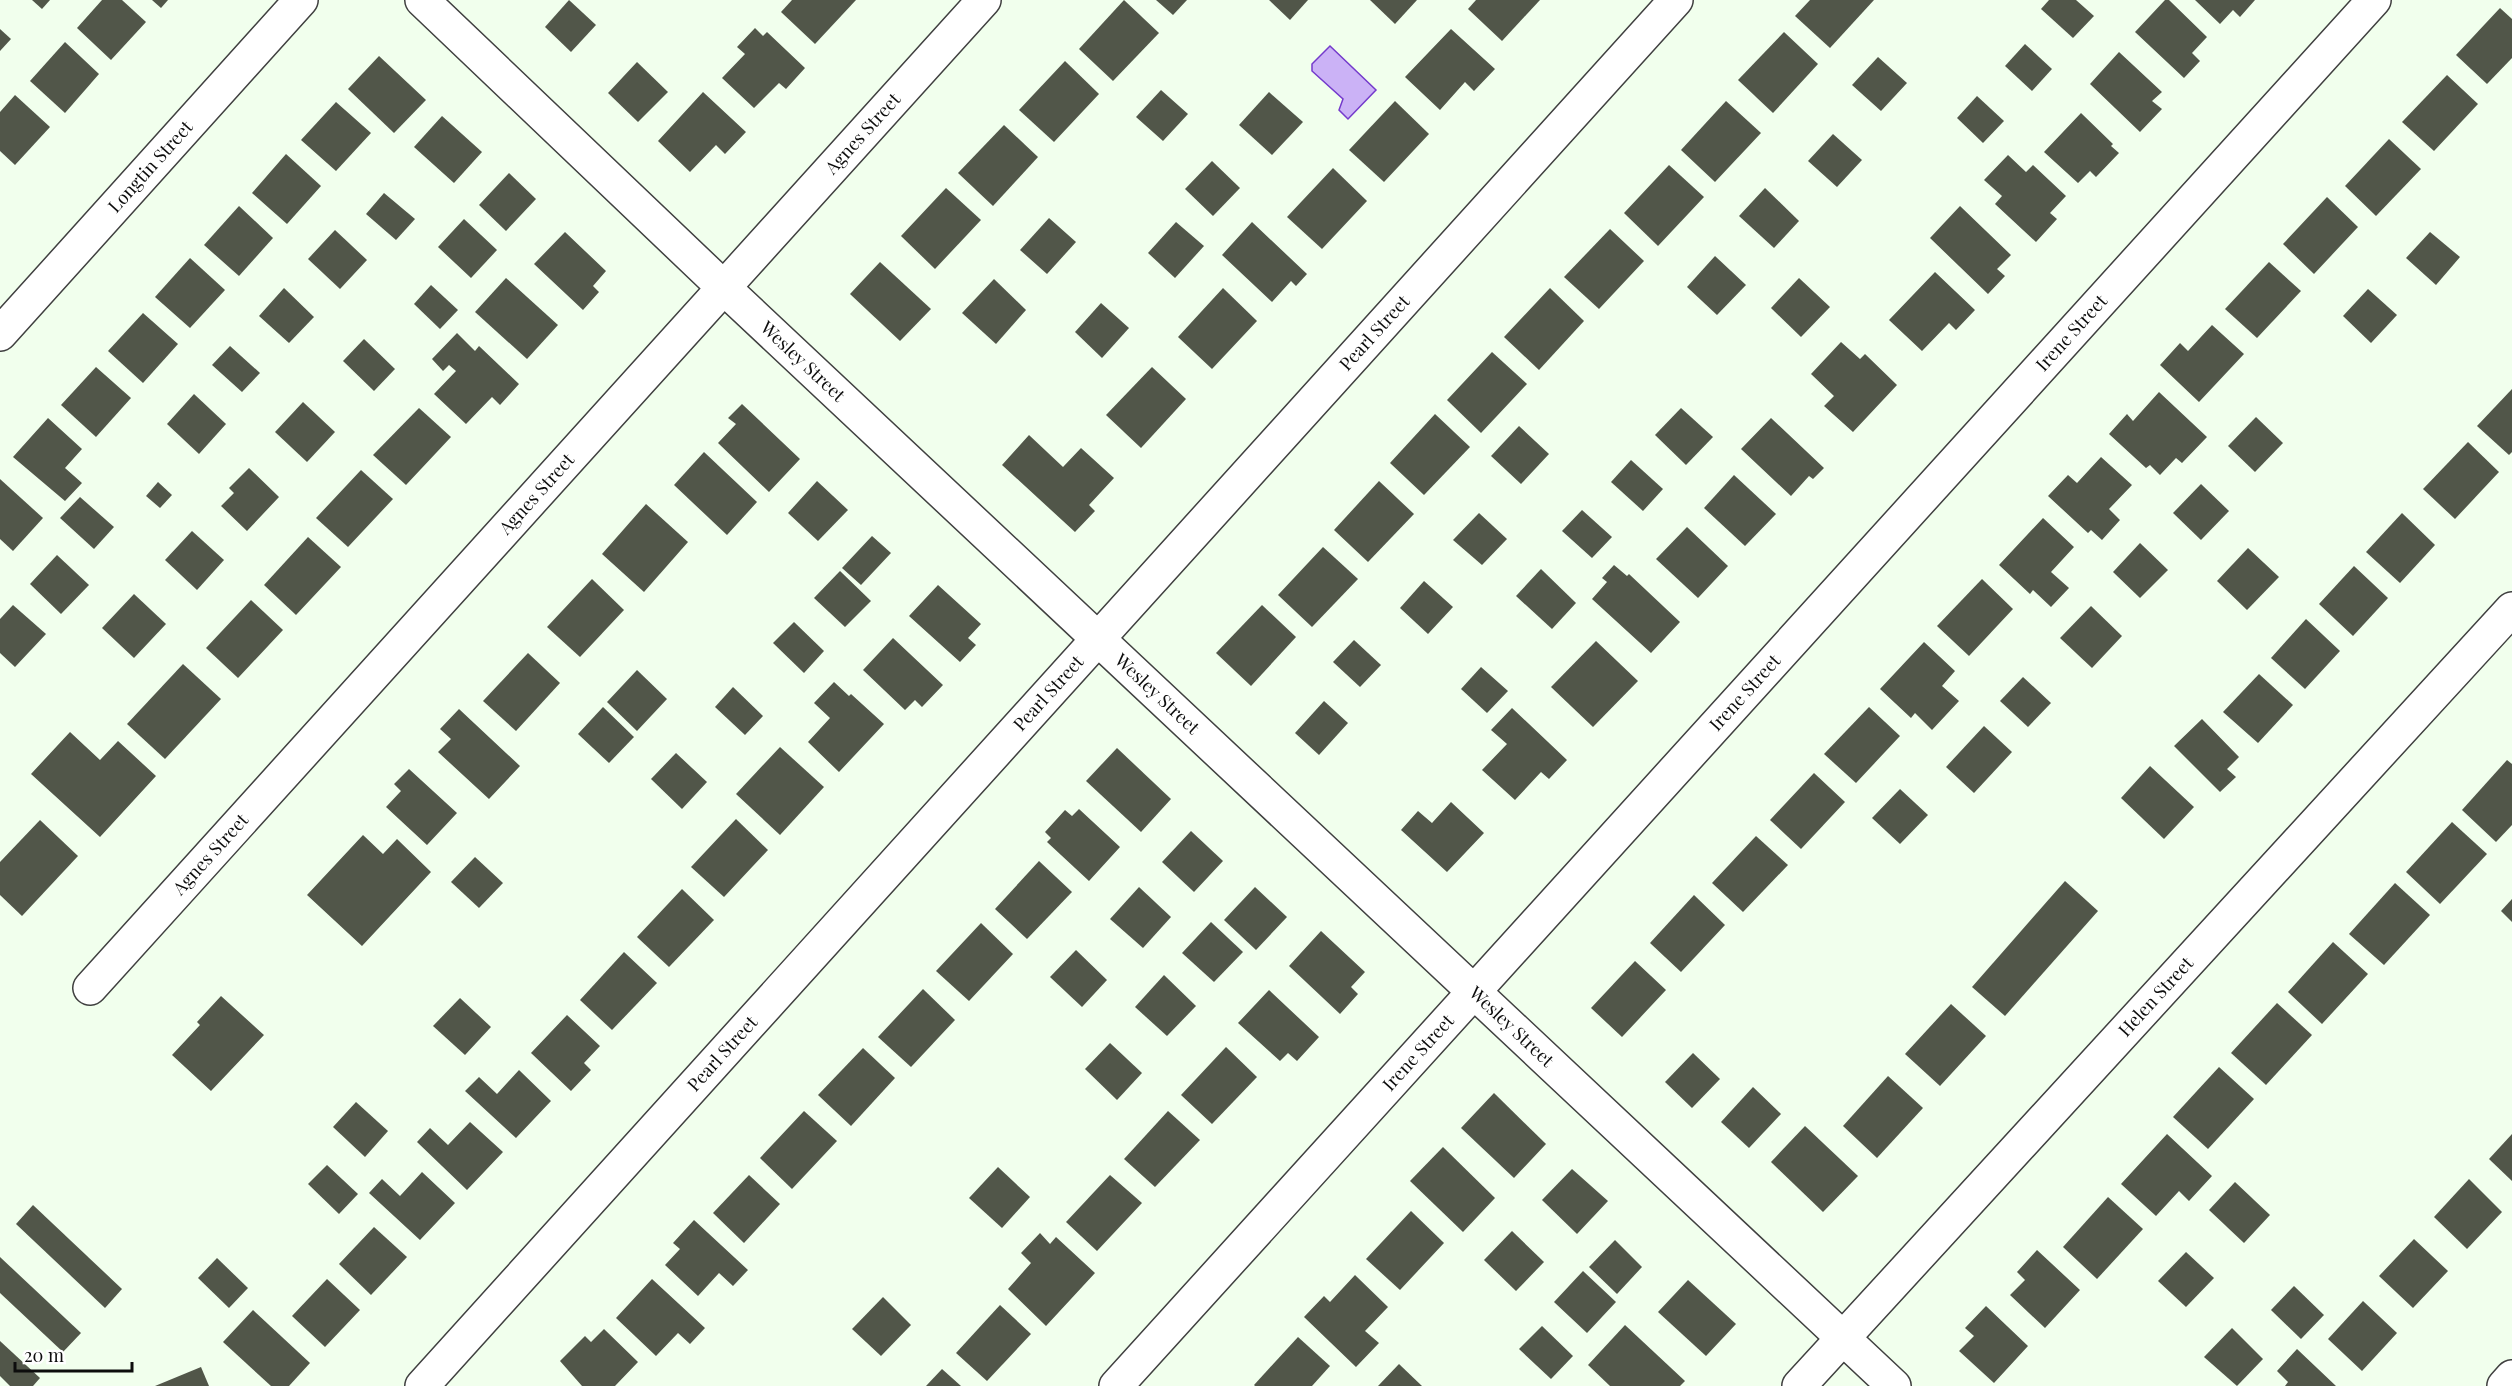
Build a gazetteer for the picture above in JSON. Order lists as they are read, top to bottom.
{
  "streets": {
    "street": [
      "Agnes Street",
      "Longtin Street",
      "Pearl Street",
      "Irene Street",
      "Wesley Street",
      "Helen Street"
    ]
  },
  "crossings": [
    ["Agnes Street", "Wesley Street"],
    ["Pearl Street", "Wesley Street"],
    ["Irene Street", "Wesley Street"],
    ["Wesley Street", "Helen Street"]
  ],
  "scale_bar": "20 m"
}
